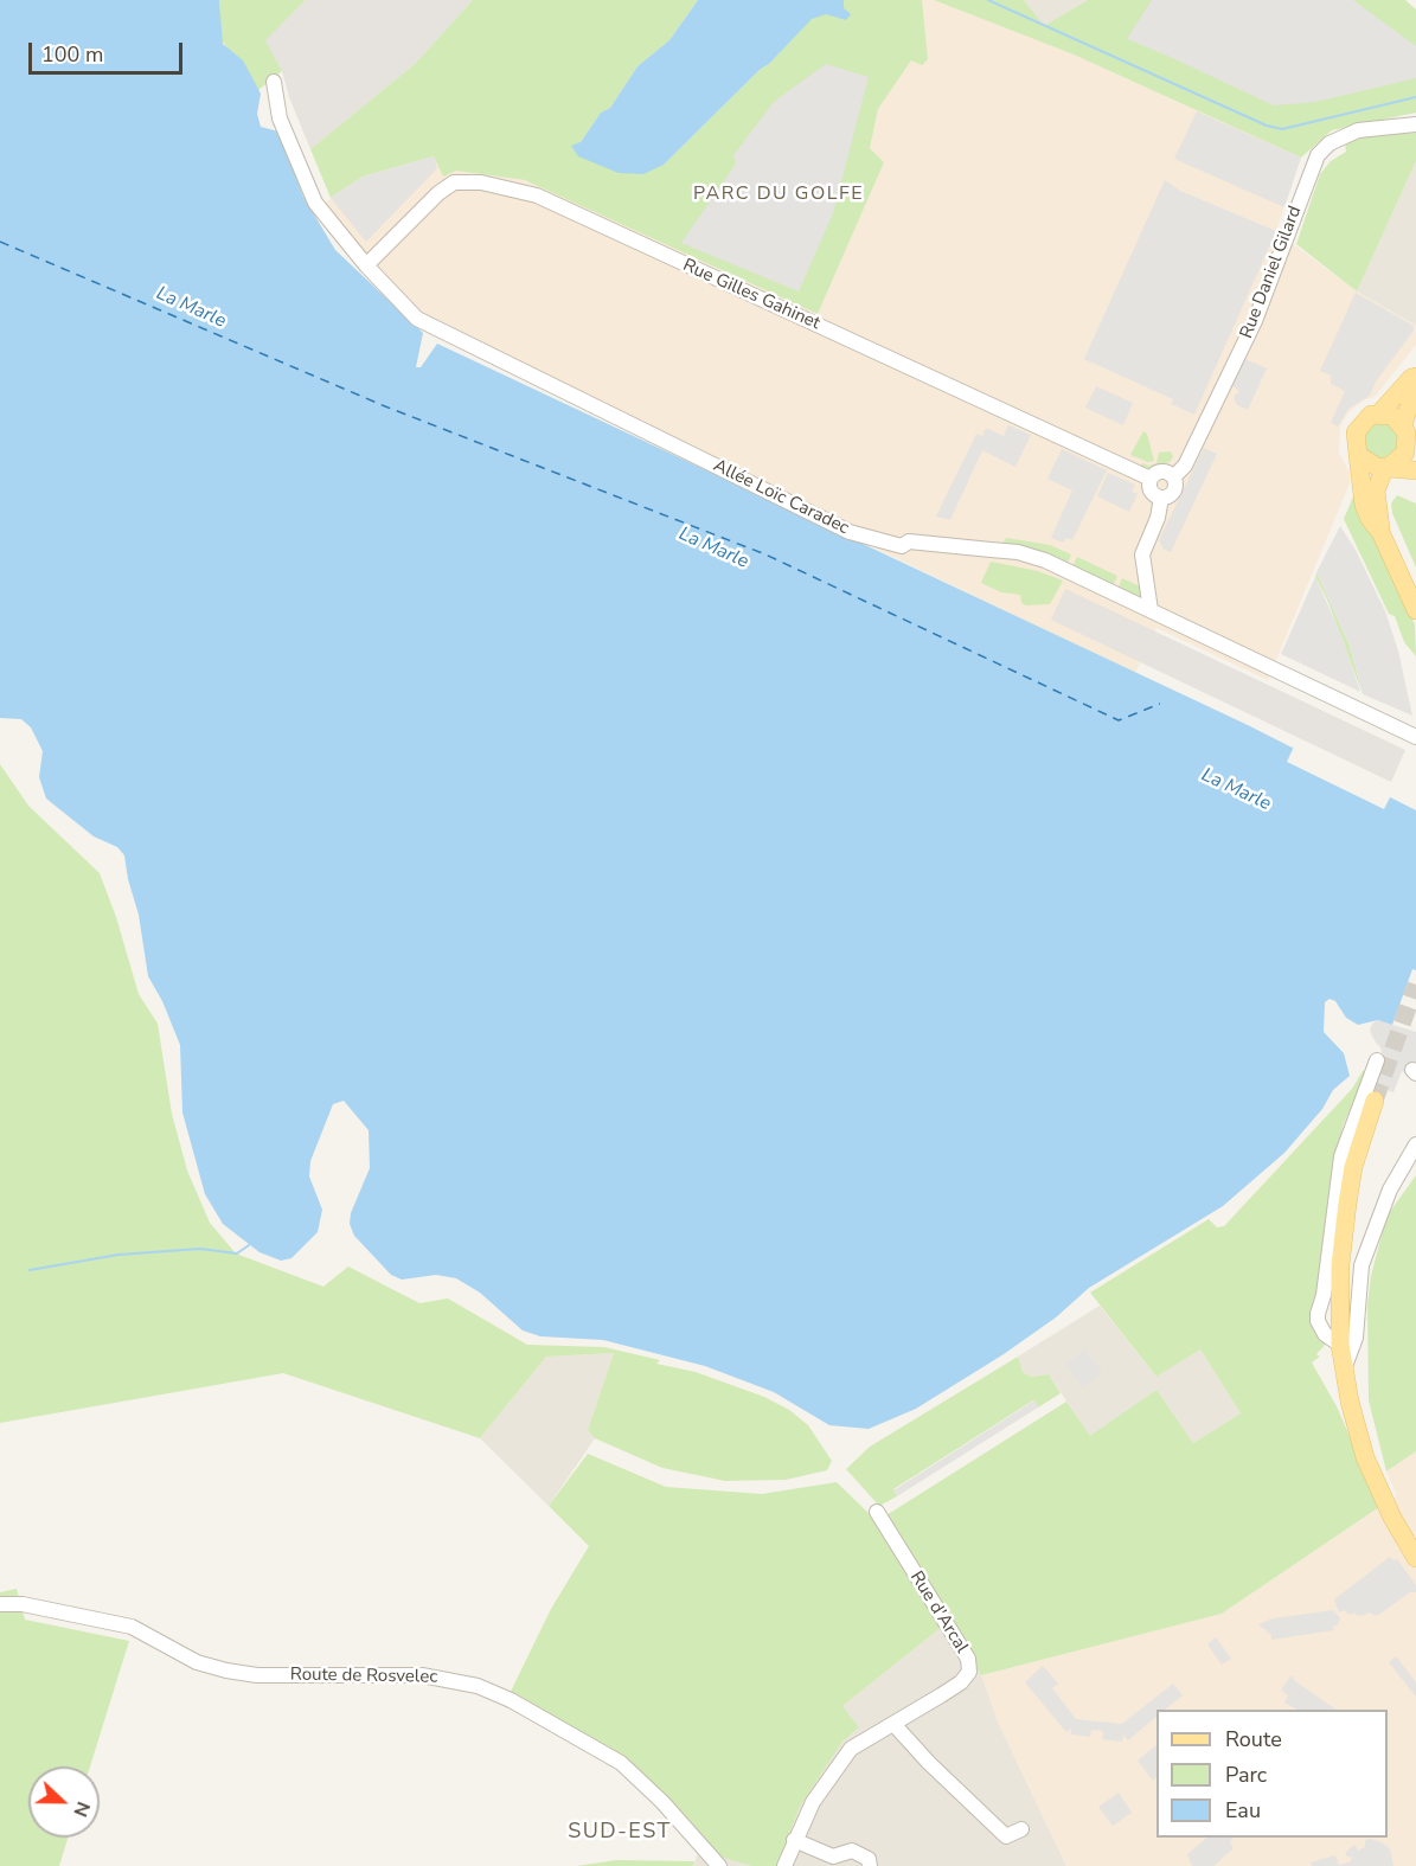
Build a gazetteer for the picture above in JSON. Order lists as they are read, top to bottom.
{
  "streets": {
    "street": [
      "Rue Daniel Gilard",
      "Rue Gilles Gahinet",
      "Allée Loïc Caradec",
      "Rue d'Arcal",
      "Route de Rosvelec"
    ]
  },
  "crossings": [
    ["Rue Daniel Gilard", "Rue Gilles Gahinet"],
    ["Rue Gilles Gahinet", "Allée Loïc Caradec"]
  ],
  "districts": ["PARC DU GOLFE", "SUD-EST"],
  "water": ["La Marle"],
  "legend": ["Route", "Parc", "Eau"],
  "scale_bar": "100 m",
  "north": "right"
}
